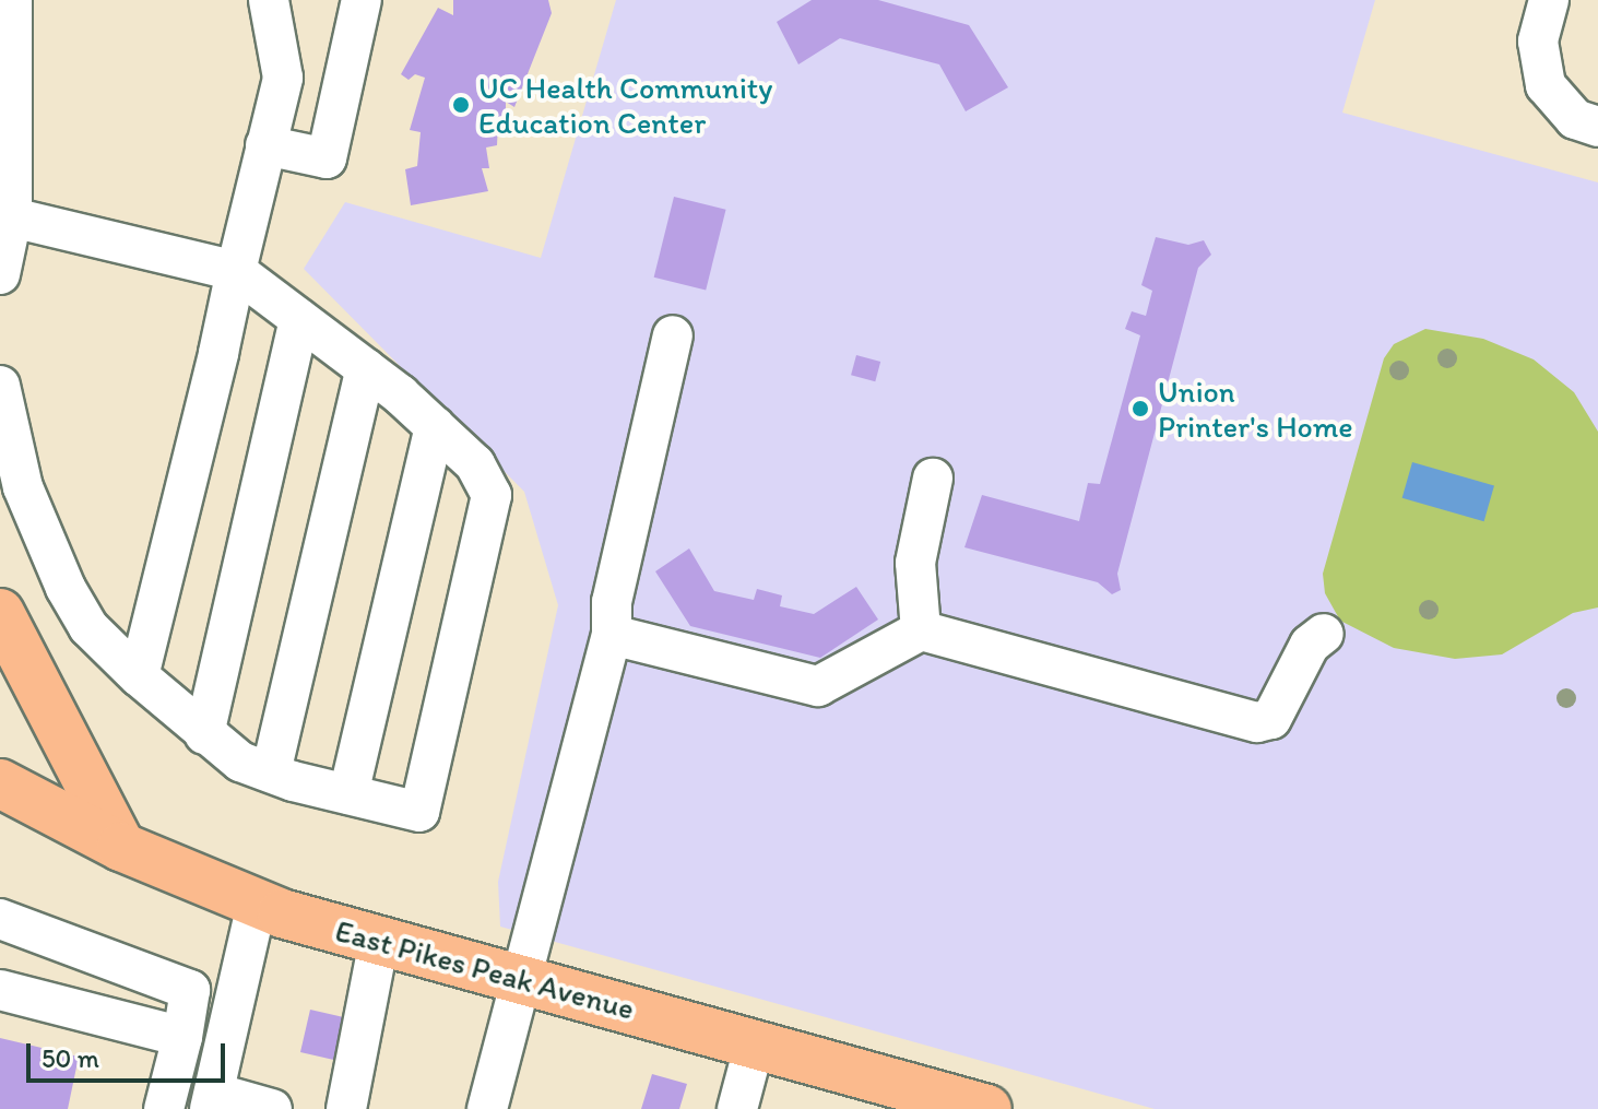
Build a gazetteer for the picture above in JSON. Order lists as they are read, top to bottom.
{
  "streets": {
    "main road": ["East Pikes Peak Avenue"]
  },
  "places": ["UC Health Community Education Center", "Union Printer's Home"],
  "scale_bar": "50 m"
}
